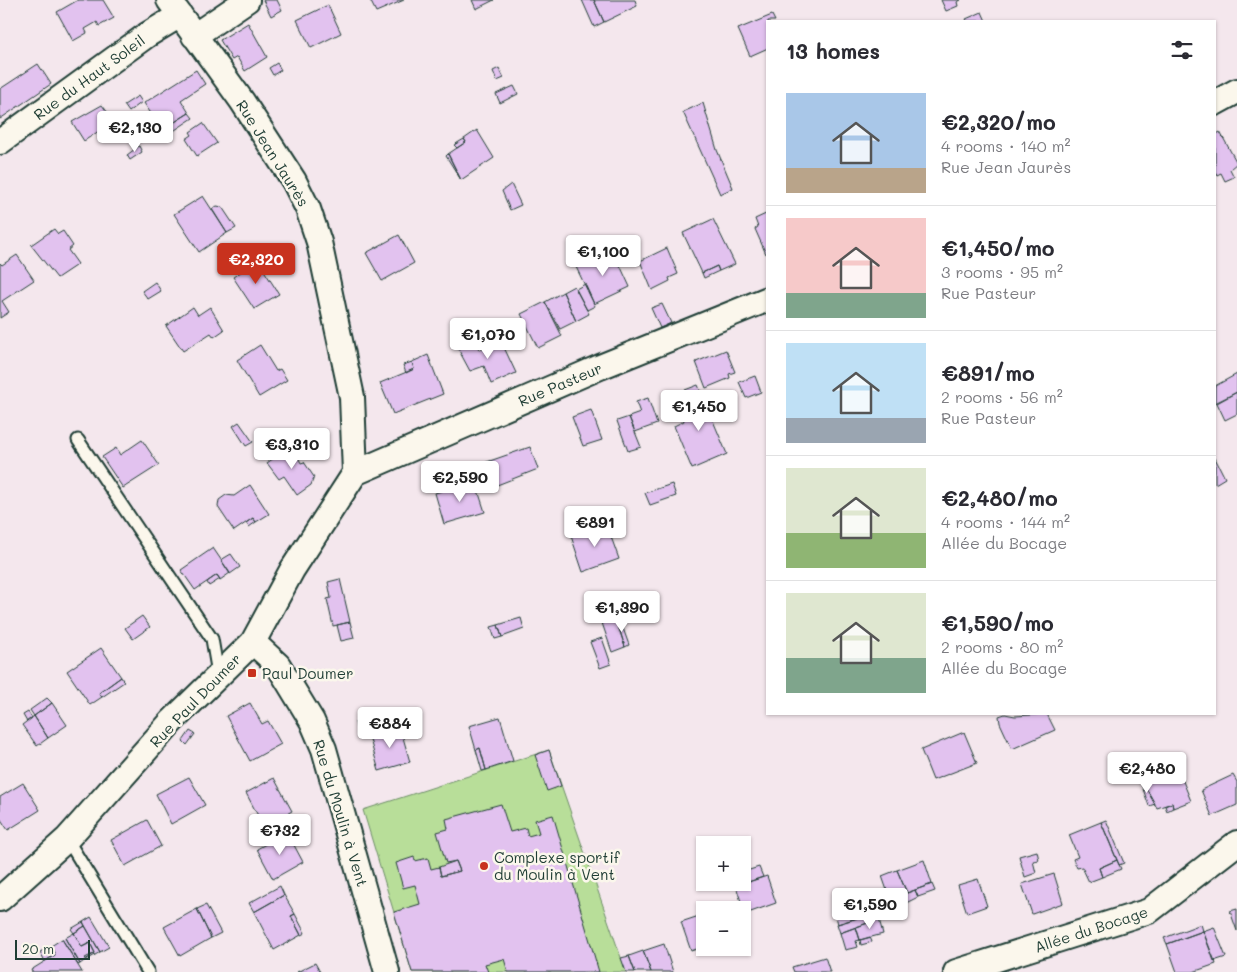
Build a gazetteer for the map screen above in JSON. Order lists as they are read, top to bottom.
{
  "streets": {
    "street": [
      "Rue du Haut Soleil",
      "Rue Jean Jaurès",
      "Rue Pasteur",
      "Rue Paul Doumer",
      "Rue du Moulin à Vent",
      "Allée du Bocage"
    ]
  },
  "crossings": [
    ["Rue du Haut Soleil", "Rue Jean Jaurès"],
    ["Rue Jean Jaurès", "Rue Pasteur"],
    ["Rue Jean Jaurès", "Rue Paul Doumer"],
    ["Rue Pasteur", "Rue Paul Doumer"],
    ["Rue Paul Doumer", "Rue du Moulin à Vent"]
  ],
  "places": {
    "transit": ["Paul Doumer"],
    "other": ["Complexe sportif du Moulin à Vent"]
  },
  "scale_bar": "20 m",
  "page": {
    "heading": "13 homes",
    "list": [
      {
        "name": "€2,320/mo",
        "note": "4 rooms · 140 m² · Rue Jean Jaurès"
      },
      {
        "name": "€1,450/mo",
        "note": "3 rooms · 95 m² · Rue Pasteur"
      },
      {
        "name": "€891/mo",
        "note": "2 rooms · 56 m² · Rue Pasteur"
      },
      {
        "name": "€2,480/mo",
        "note": "4 rooms · 144 m² · Allée du Bocage"
      },
      {
        "name": "€1,590/mo",
        "note": "2 rooms · 80 m² · Allée du Bocage"
      }
    ],
    "price": [
      "€2,130",
      "€1,100",
      "€2,320",
      "€1,070",
      "€1,450",
      "€3,310",
      "€2,590",
      "€891",
      "€1,390",
      "€884",
      "€2,480",
      "€732",
      "€1,590"
    ],
    "map_buttons": ["+", "−"],
    "scale": "20 m"
  }
}
